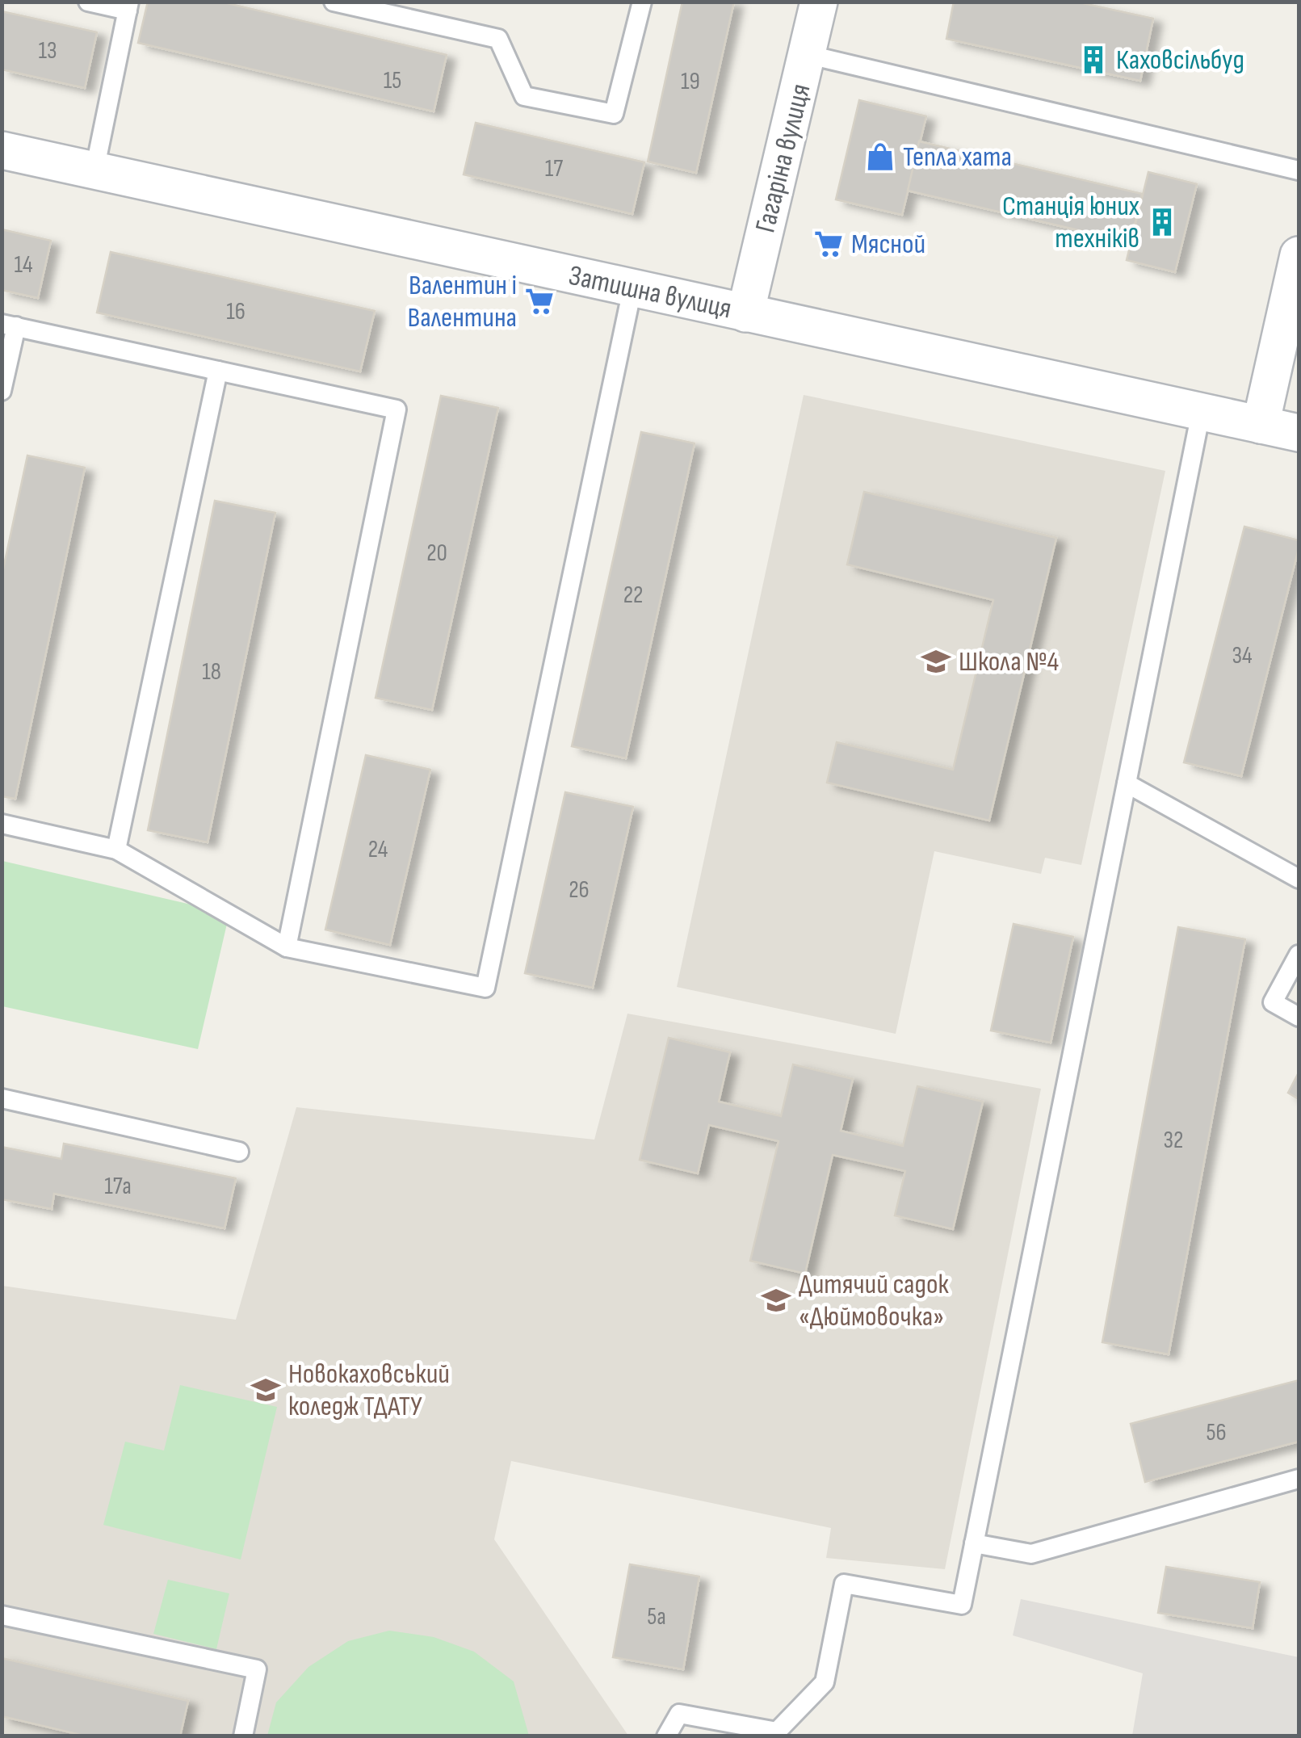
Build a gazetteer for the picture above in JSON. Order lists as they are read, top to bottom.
{
  "streets": {
    "street": ["Гагаріна вулиця", "Затишна вулиця"]
  },
  "crossings": [
    ["Гагаріна вулиця", "Затишна вулиця"]
  ],
  "places": {
    "building": ["Каховсільбуд", "Станція юних техніків"],
    "shop": ["Тепла хата"],
    "supermarket": ["Мясной", "Валентин і Валентина"],
    "school or university": ["Школа №4", "Дитячий садок «Дюймовочка»", "Новокаховський коледж ТДАТУ"]
  },
  "house_numbers": [
    "13",
    "15",
    "19",
    "17",
    "14",
    "16",
    "20",
    "22",
    "34",
    "18",
    "24",
    "26",
    "32",
    "17а",
    "56",
    "5а"
  ]
}
